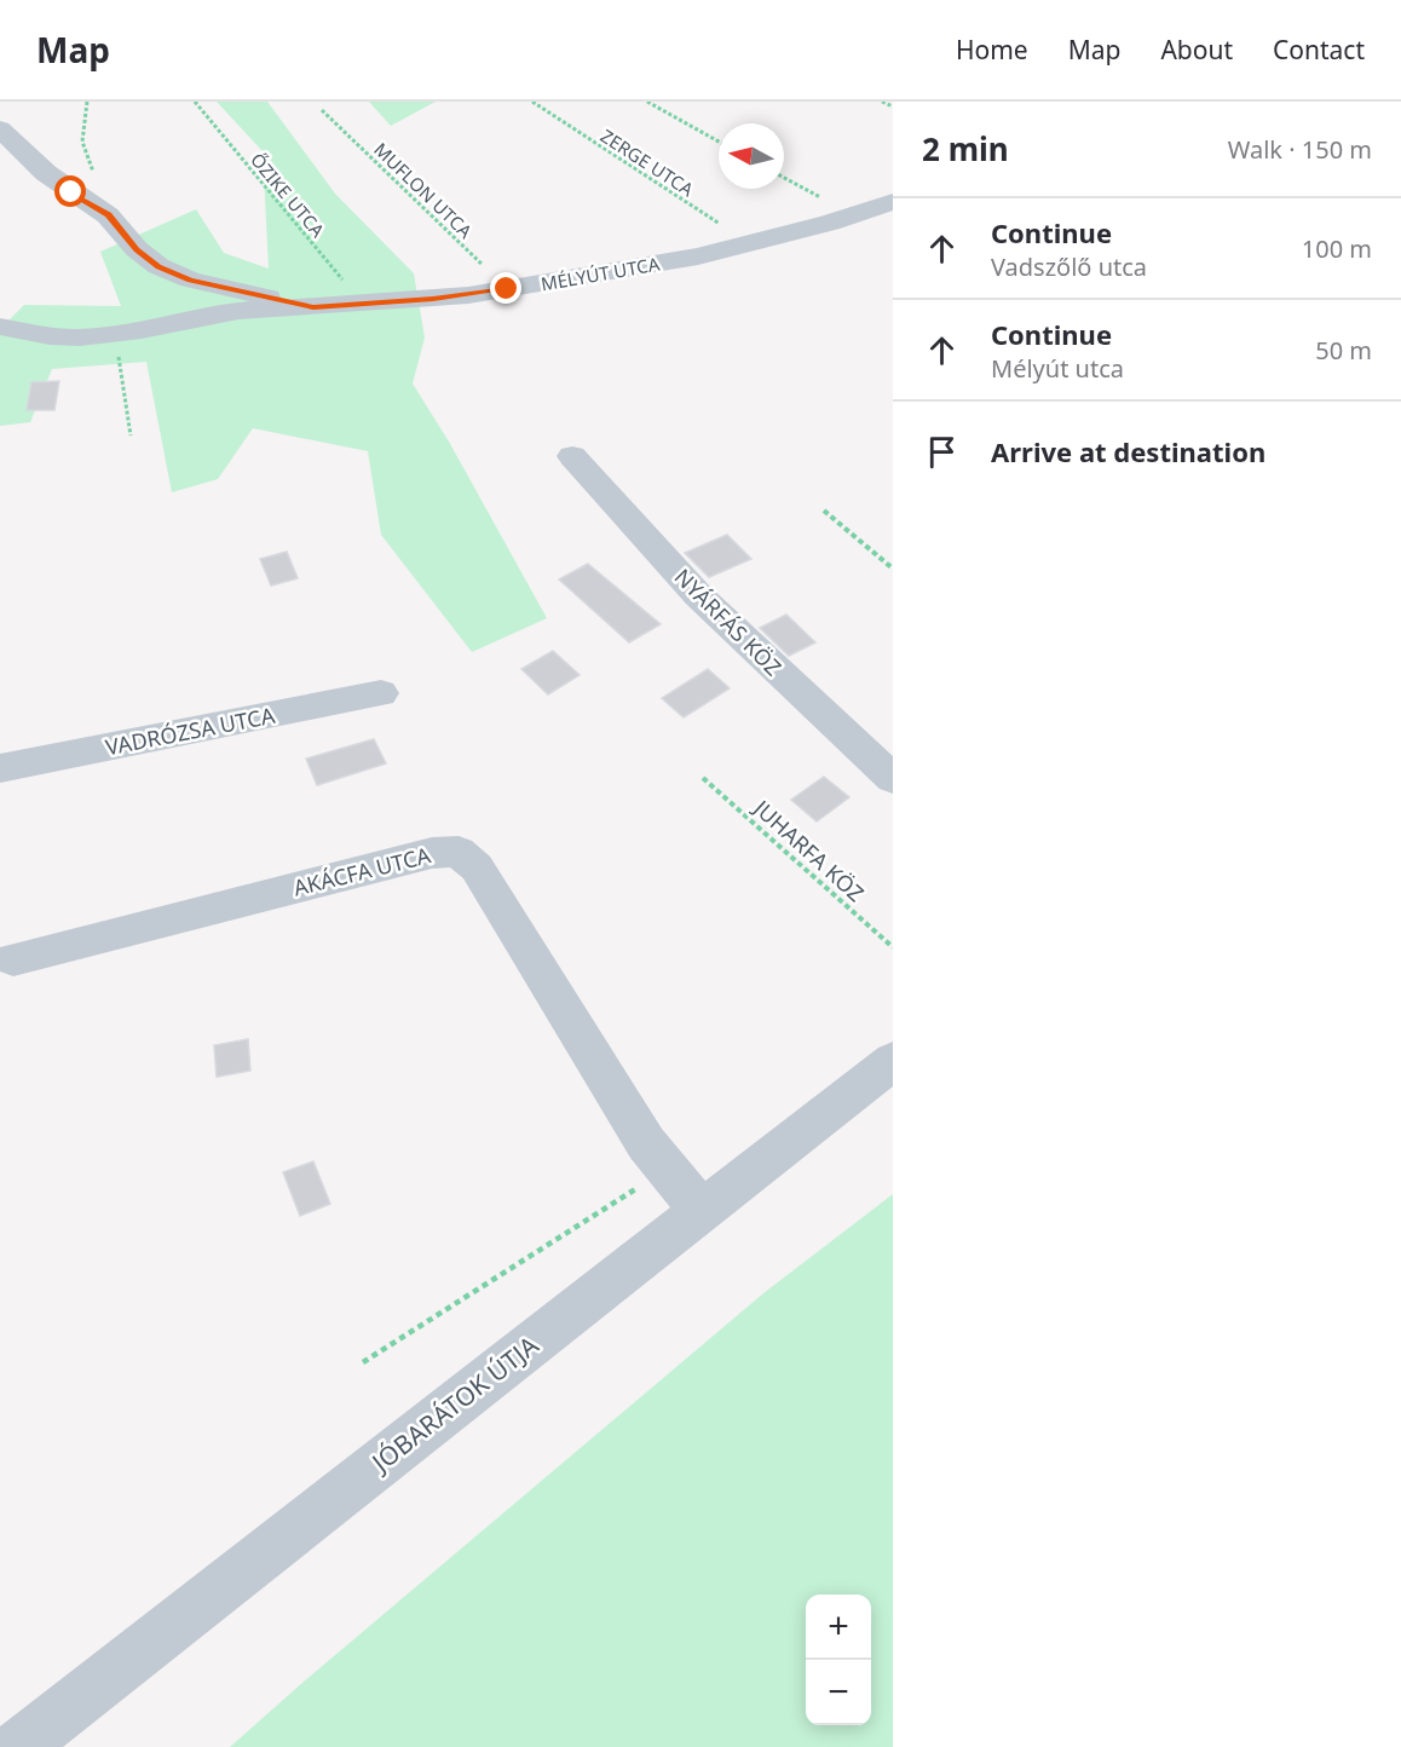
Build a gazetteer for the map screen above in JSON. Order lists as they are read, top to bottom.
{
  "streets": {
    "street": [
      "MÉLYÚT UTCA",
      "NYÁRFÁS KÖZ",
      "VADRÓZSA UTCA",
      "AKÁCFA UTCA",
      "JÓBARÁTOK ÚTJA"
    ],
    "path": [
      "ZERGE UTCA",
      "MUFLON UTCA",
      "ŐZIKE UTCA",
      "JUHARFA KÖZ"
    ]
  },
  "crossings": [
    ["ZERGE UTCA", "MÉLYÚT UTCA"],
    ["MUFLON UTCA", "MÉLYÚT UTCA"],
    ["ŐZIKE UTCA", "MÉLYÚT UTCA"],
    ["AKÁCFA UTCA", "JÓBARÁTOK ÚTJA"]
  ],
  "north": "left",
  "page": {
    "header": "Map",
    "nav": [
      "Home",
      "Map",
      "About",
      "Contact"
    ],
    "heading": ["2 min", "Walk · 150 m"],
    "list": [
      ["Continue", "Vadszőlő utca", "100 m"],
      ["Continue", "Mélyút utca", "50 m"],
      "Arrive at destination"
    ],
    "map_buttons": ["+", "−"]
  }
}
